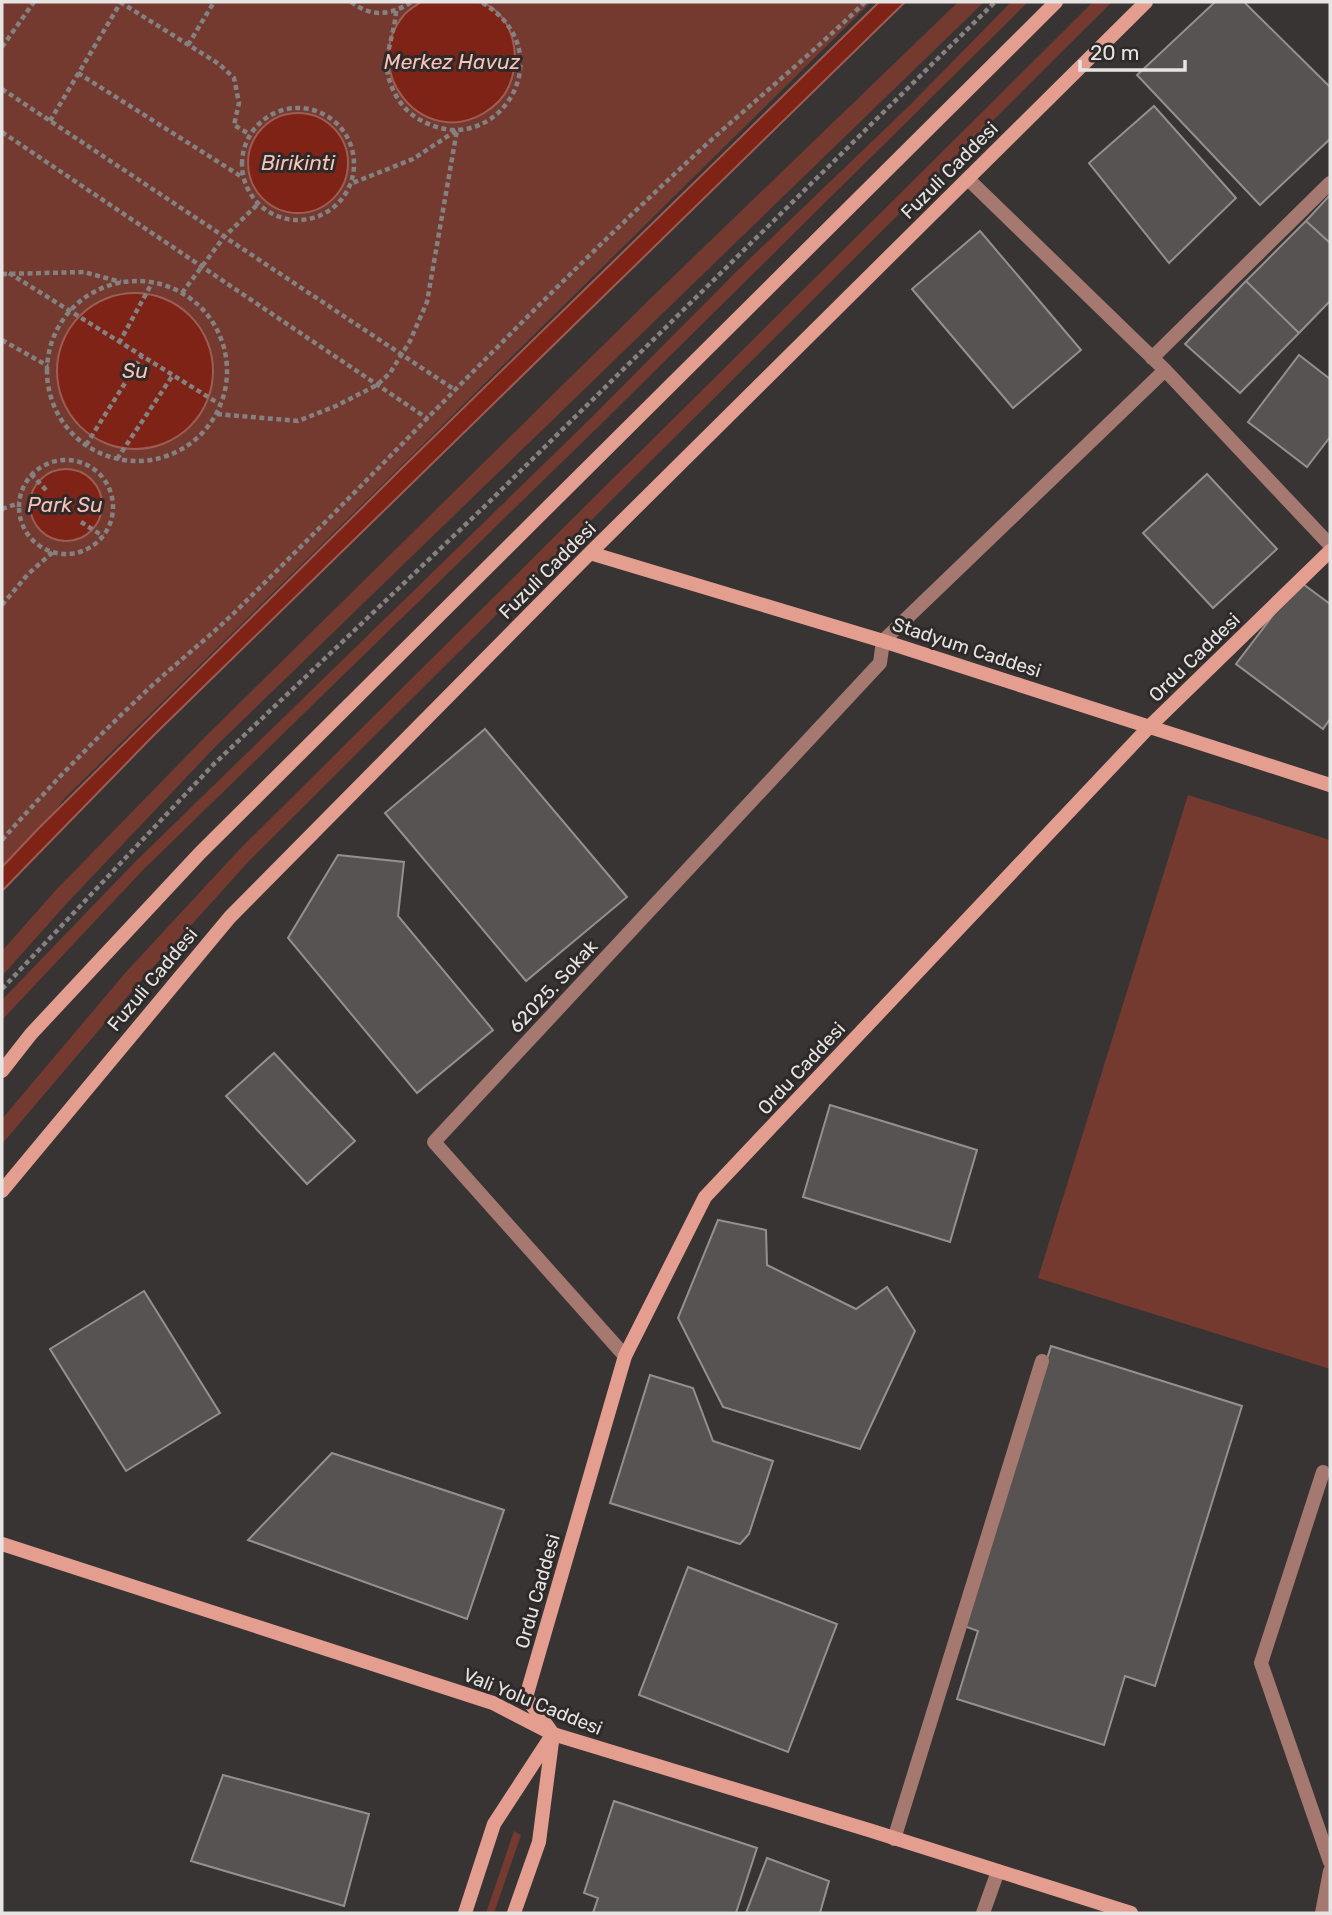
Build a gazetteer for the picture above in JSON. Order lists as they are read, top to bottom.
{
  "streets": {
    "main road": [
      "Fuzuli Caddesi",
      "Stadyum Caddesi",
      "Ordu Caddesi",
      "Vali Yolu Caddesi"
    ],
    "street": ["62025. Sokak"]
  },
  "crossings": [
    ["Fuzuli Caddesi", "Stadyum Caddesi"],
    ["Stadyum Caddesi", "Ordu Caddesi"],
    ["Stadyum Caddesi", "62025. Sokak"],
    ["Ordu Caddesi", "62025. Sokak"],
    ["Ordu Caddesi", "Vali Yolu Caddesi"]
  ],
  "water": [
    "Merkez Havuz",
    "Birikinti",
    "Su",
    "Park Su"
  ],
  "scale_bar": "20 m"
}
